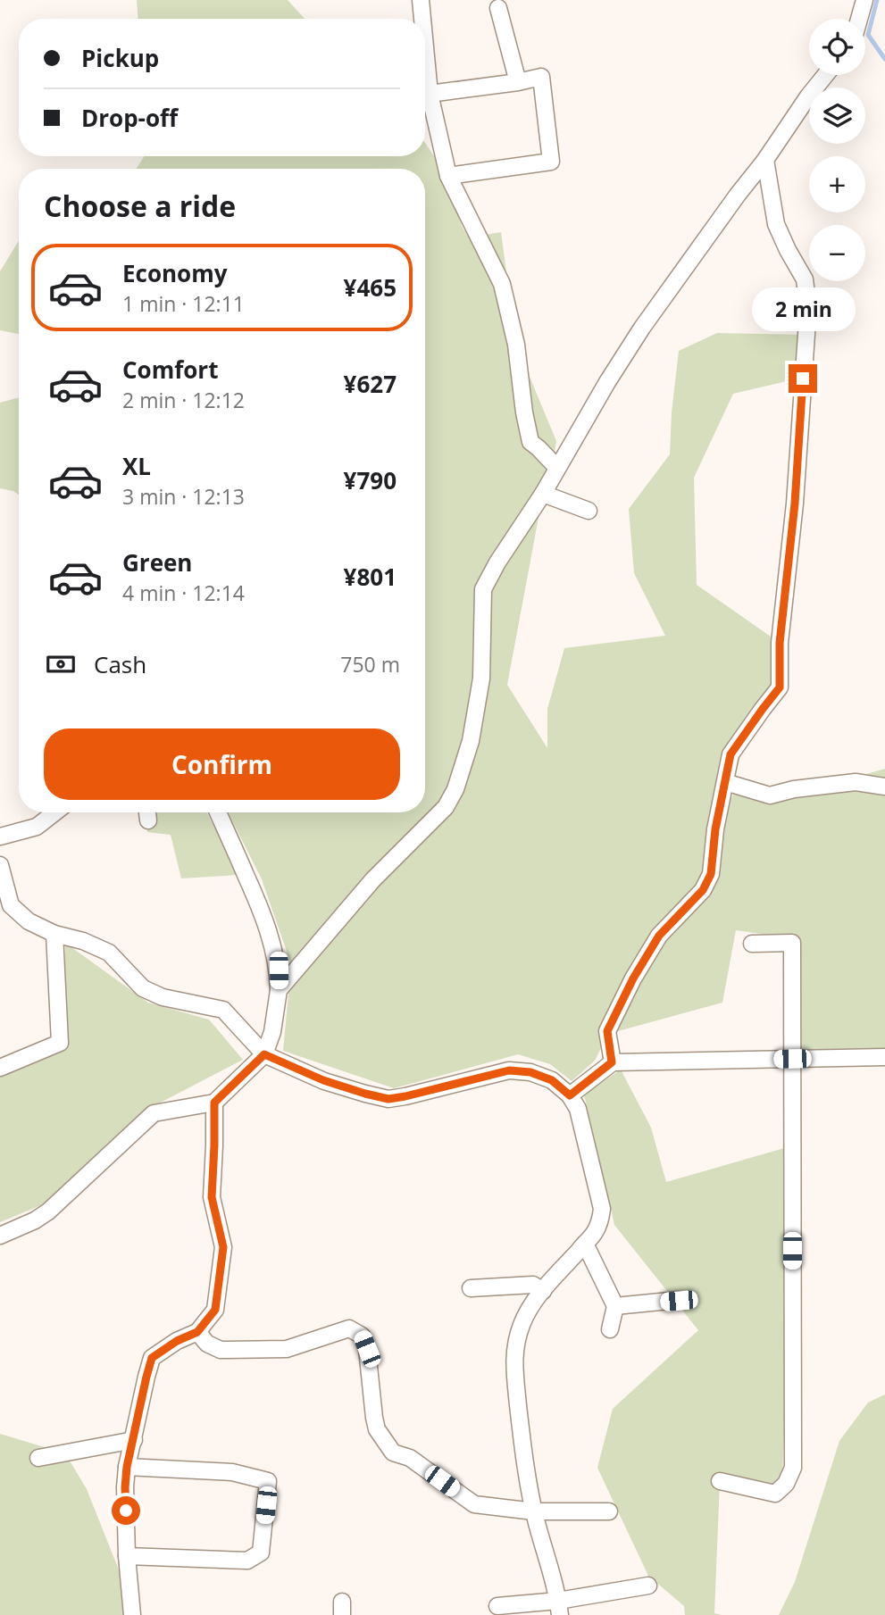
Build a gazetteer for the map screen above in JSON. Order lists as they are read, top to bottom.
{
  "page": {
    "map_buttons": ["+", "−"],
    "banner": ["Pickup", "Drop-off"],
    "heading": "Choose a ride",
    "list": [
      {
        "name": "Economy",
        "note": "1 min · 12:11",
        "value": "¥465"
      },
      {
        "name": "Comfort",
        "note": "2 min · 12:12",
        "value": "¥627"
      },
      {
        "name": "XL",
        "note": "3 min · 12:13",
        "value": "¥790"
      },
      {
        "name": "Green",
        "note": "4 min · 12:14",
        "value": "¥801"
      }
    ],
    "bubble": "2 min",
    "pay": ["Cash", "750 m"],
    "buttons": "Confirm"
  }
}
